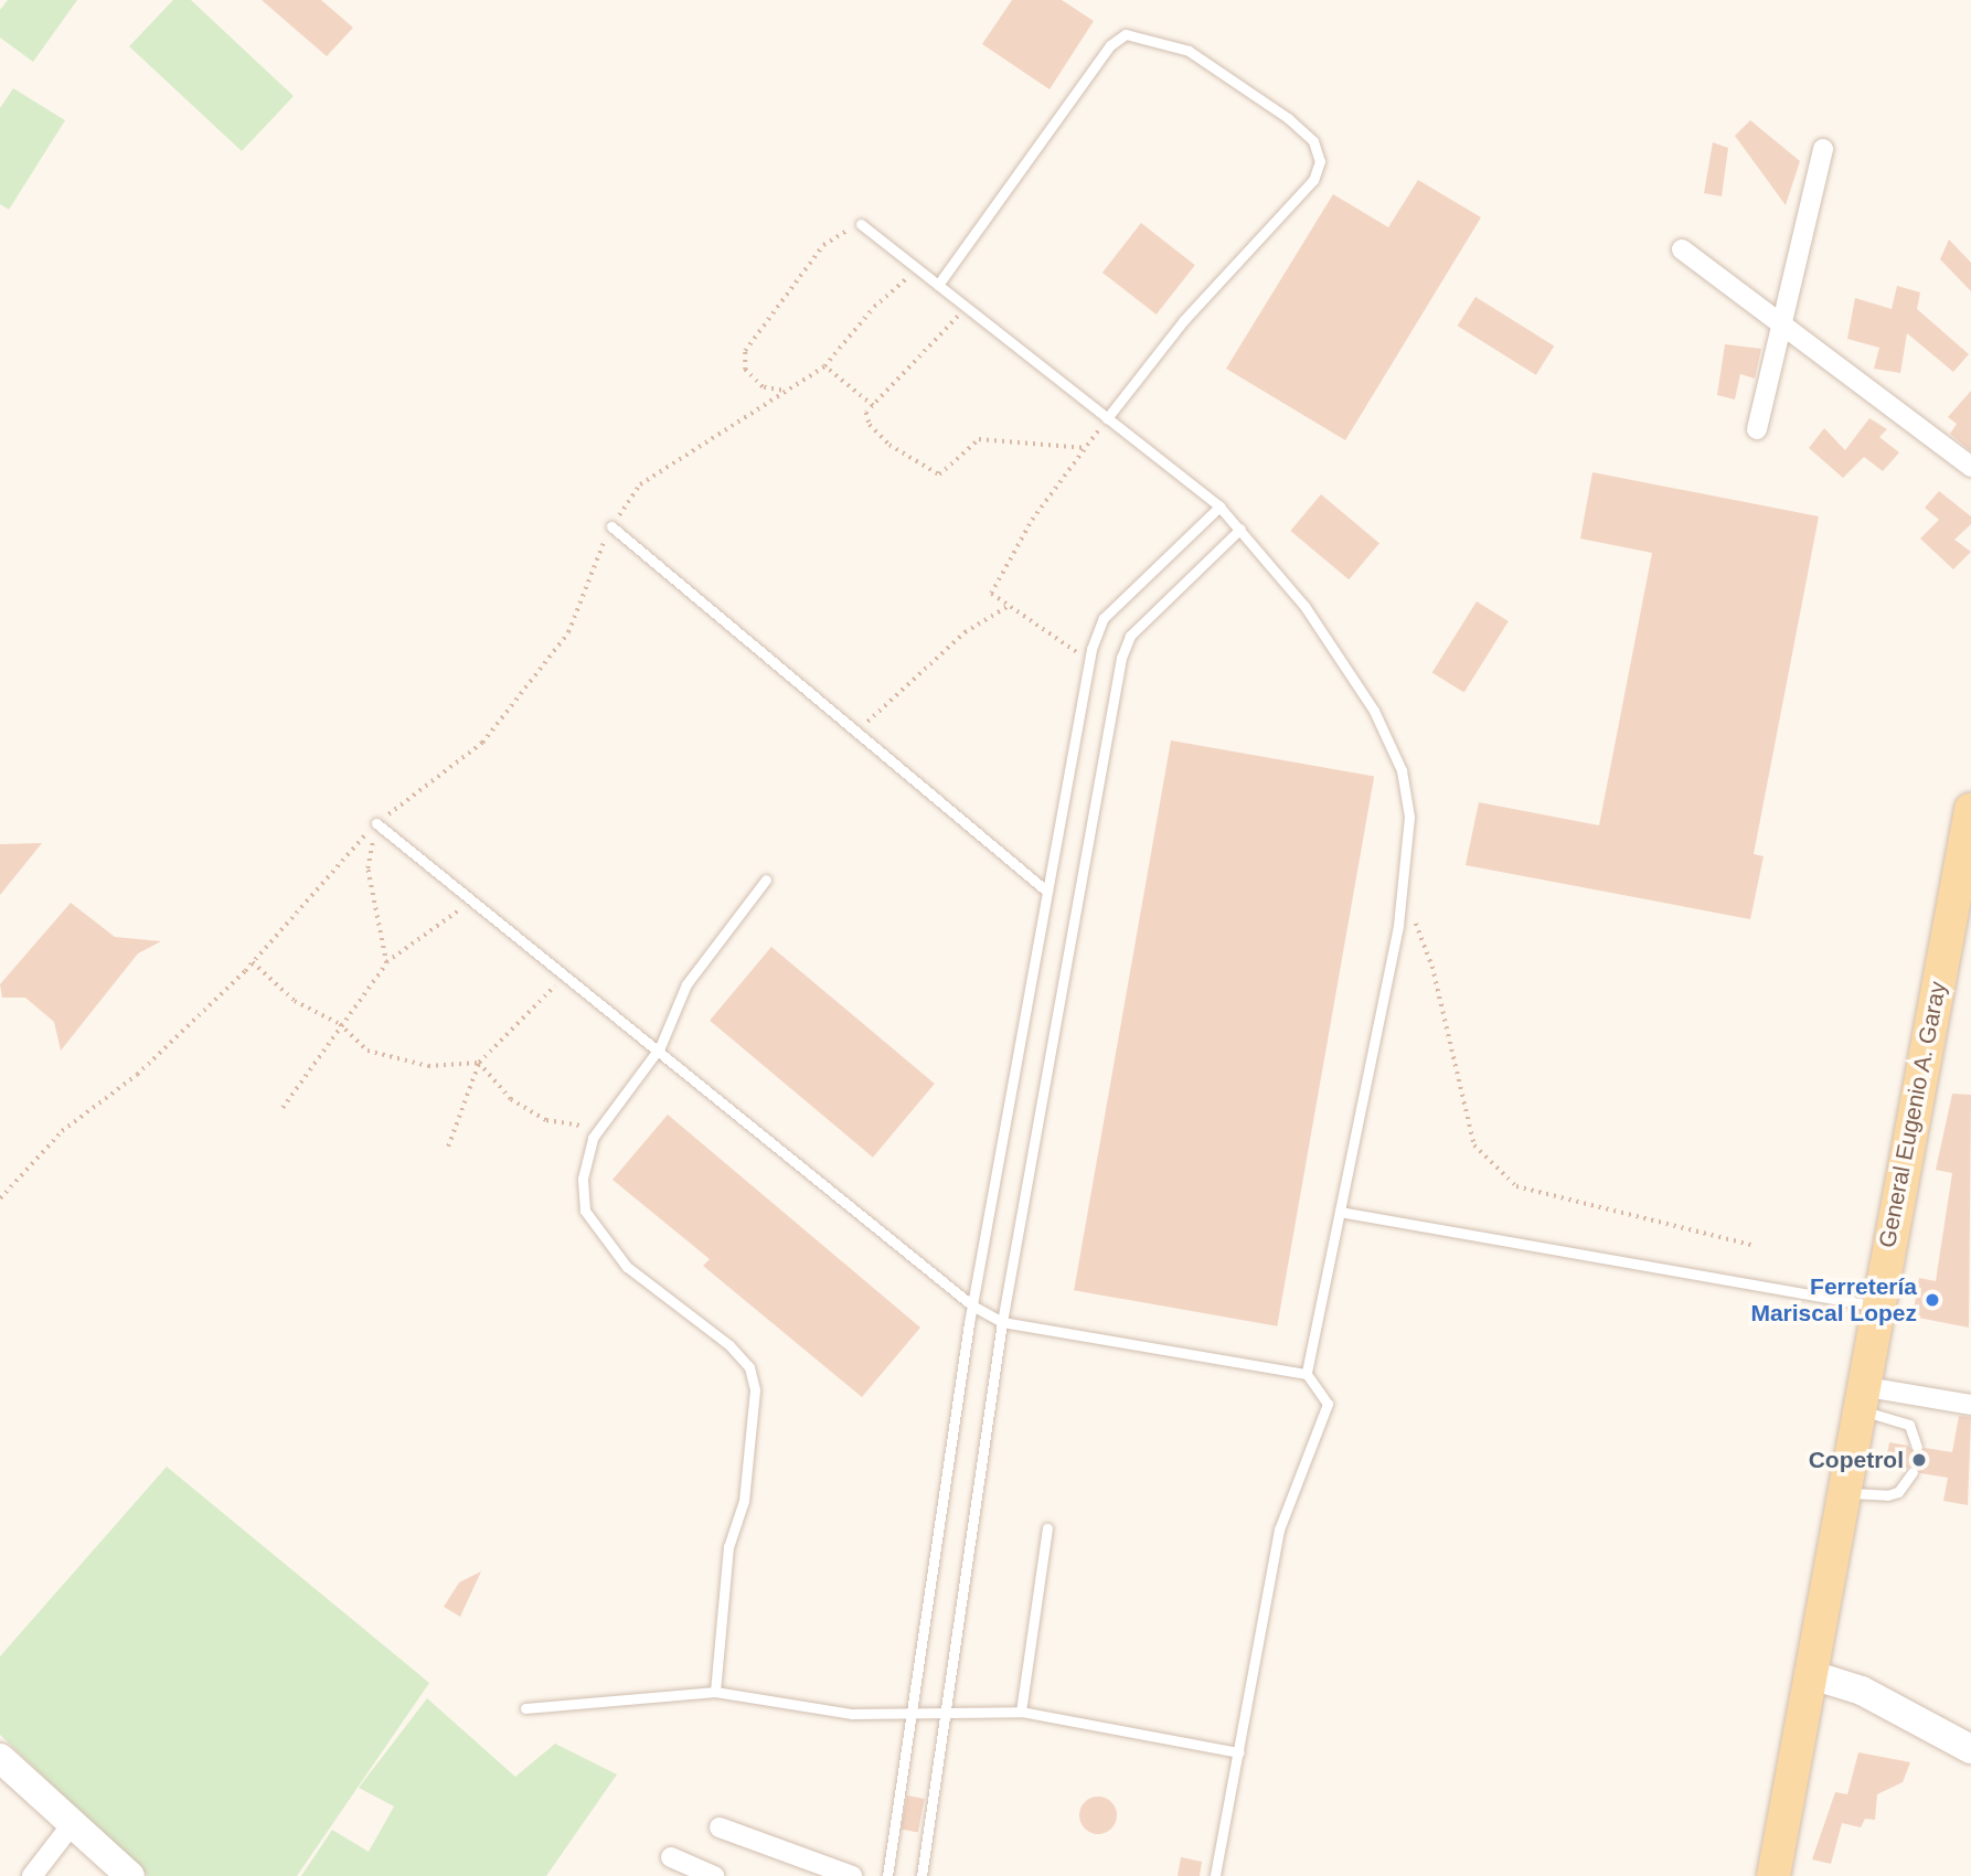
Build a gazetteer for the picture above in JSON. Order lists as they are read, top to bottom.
{
  "streets": {
    "main road": ["General Eugenio A. Garay"]
  },
  "places": ["Ferretería Mariscal Lopez", "Copetrol"]
}
